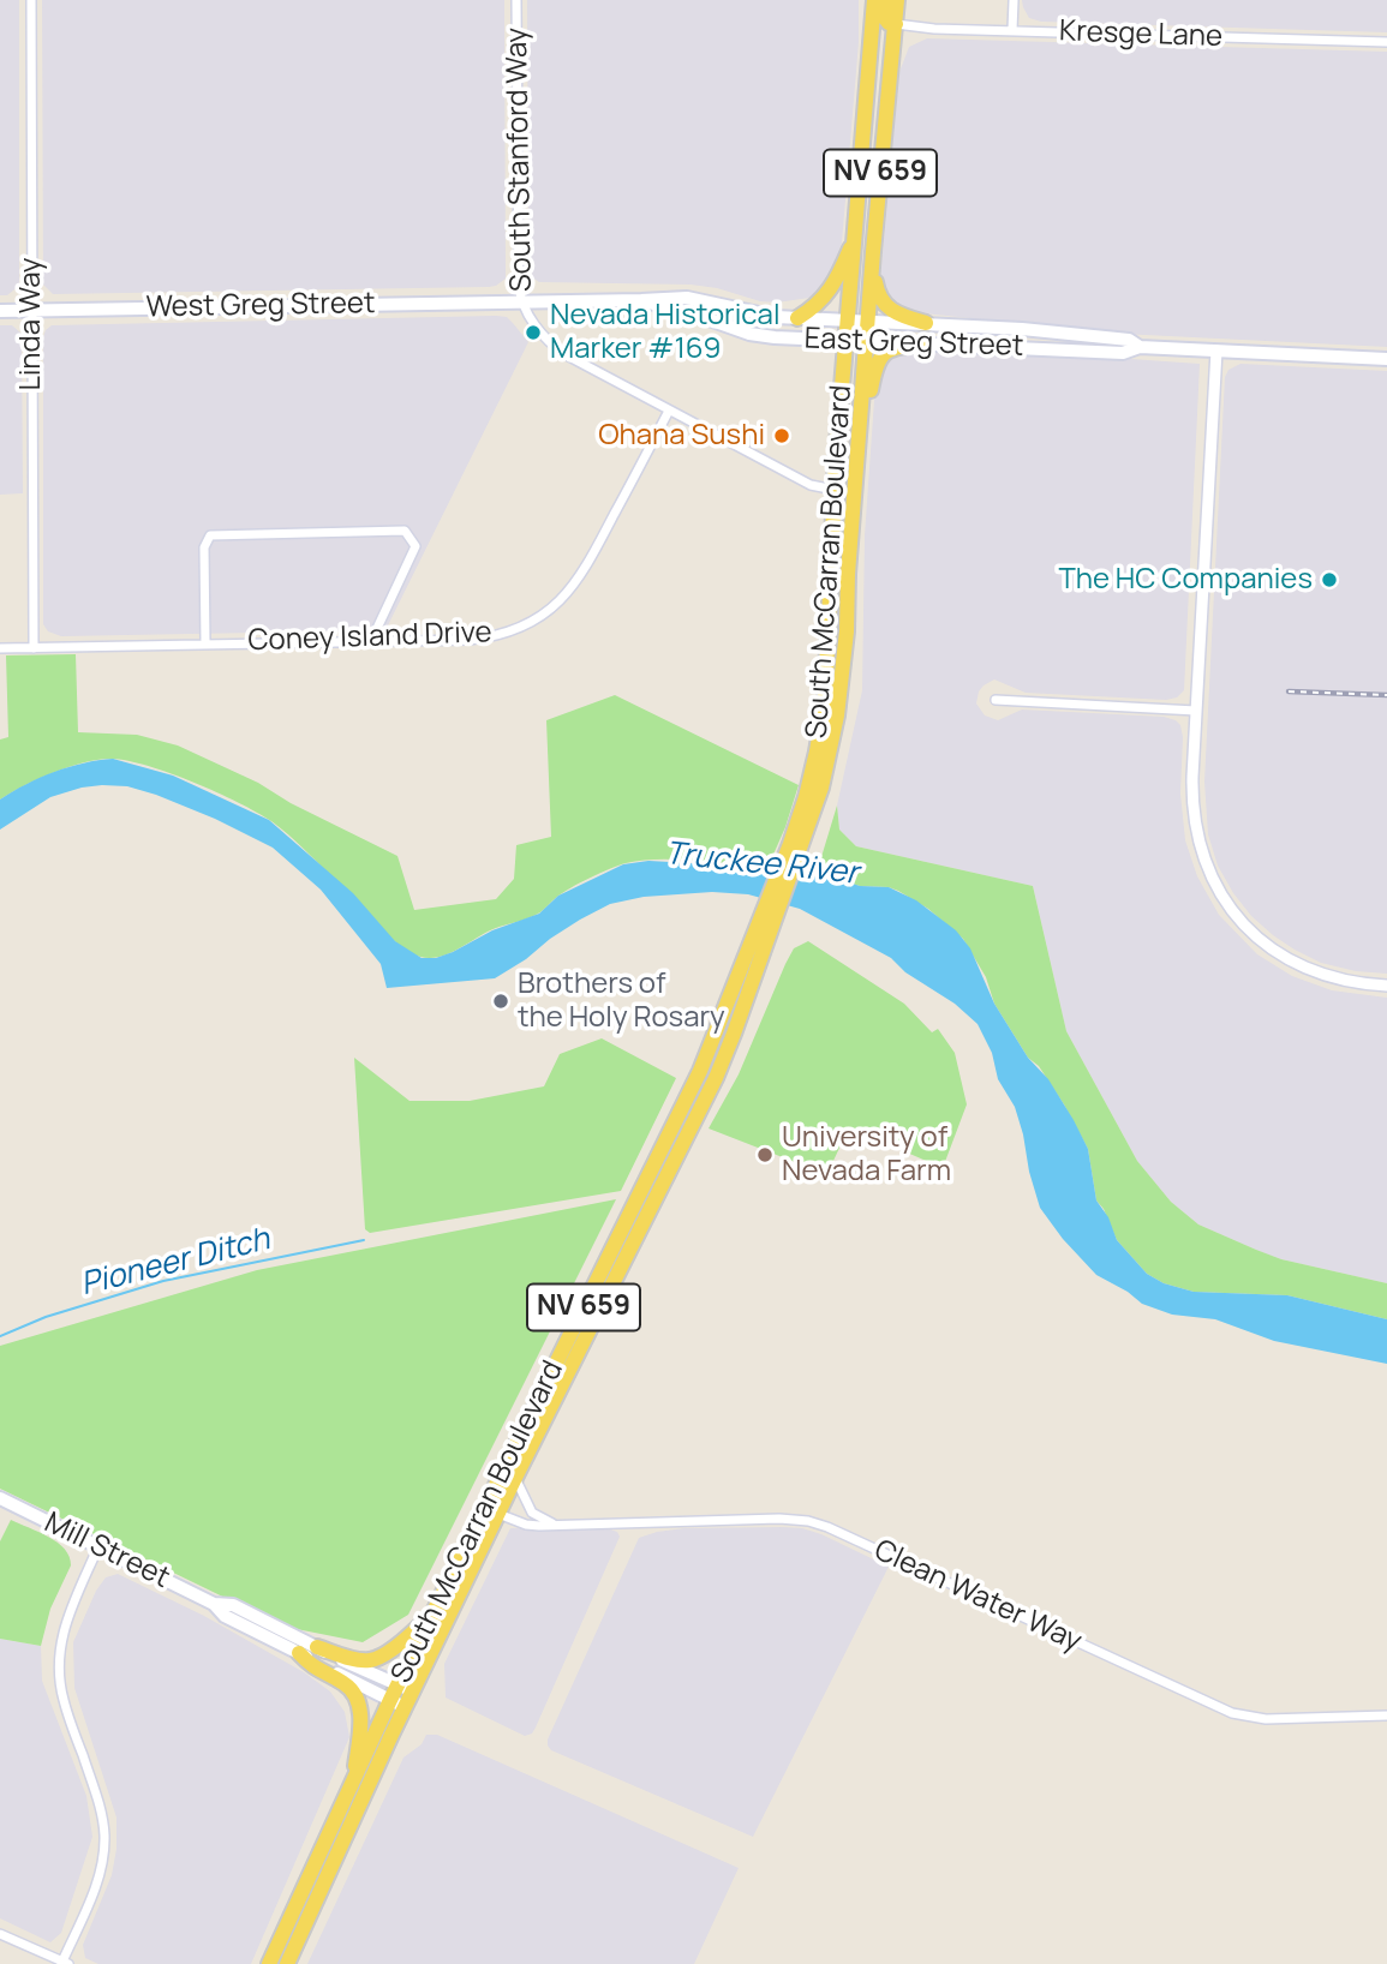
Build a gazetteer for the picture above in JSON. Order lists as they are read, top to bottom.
{
  "streets": {
    "main road": [
      "NV 659",
      "West Greg Street",
      "East Greg Street",
      "South McCarran Boulevard",
      "Mill Street"
    ],
    "street": [
      "Kresge Lane",
      "South Stanford Way",
      "Linda Way",
      "Coney Island Drive",
      "Clean Water Way"
    ]
  },
  "crossings": [
    ["Kresge Lane", "South McCarran Boulevard"],
    ["South Stanford Way", "West Greg Street"],
    ["South Stanford Way", "East Greg Street"],
    ["South Stanford Way", "South McCarran Boulevard"],
    ["South Stanford Way", "Coney Island Drive"],
    ["West Greg Street", "Linda Way"],
    ["West Greg Street", "East Greg Street"],
    ["Linda Way", "Coney Island Drive"],
    ["East Greg Street", "South McCarran Boulevard"],
    ["South McCarran Boulevard", "Mill Street"],
    ["South McCarran Boulevard", "Clean Water Way"]
  ],
  "water": ["Truckee River", "Pioneer Ditch"],
  "places": [
    "Nevada Historical Marker #169",
    "Ohana Sushi",
    "The HC Companies",
    "Brothers of the Holy Rosary",
    "University of Nevada Farm"
  ]
}
